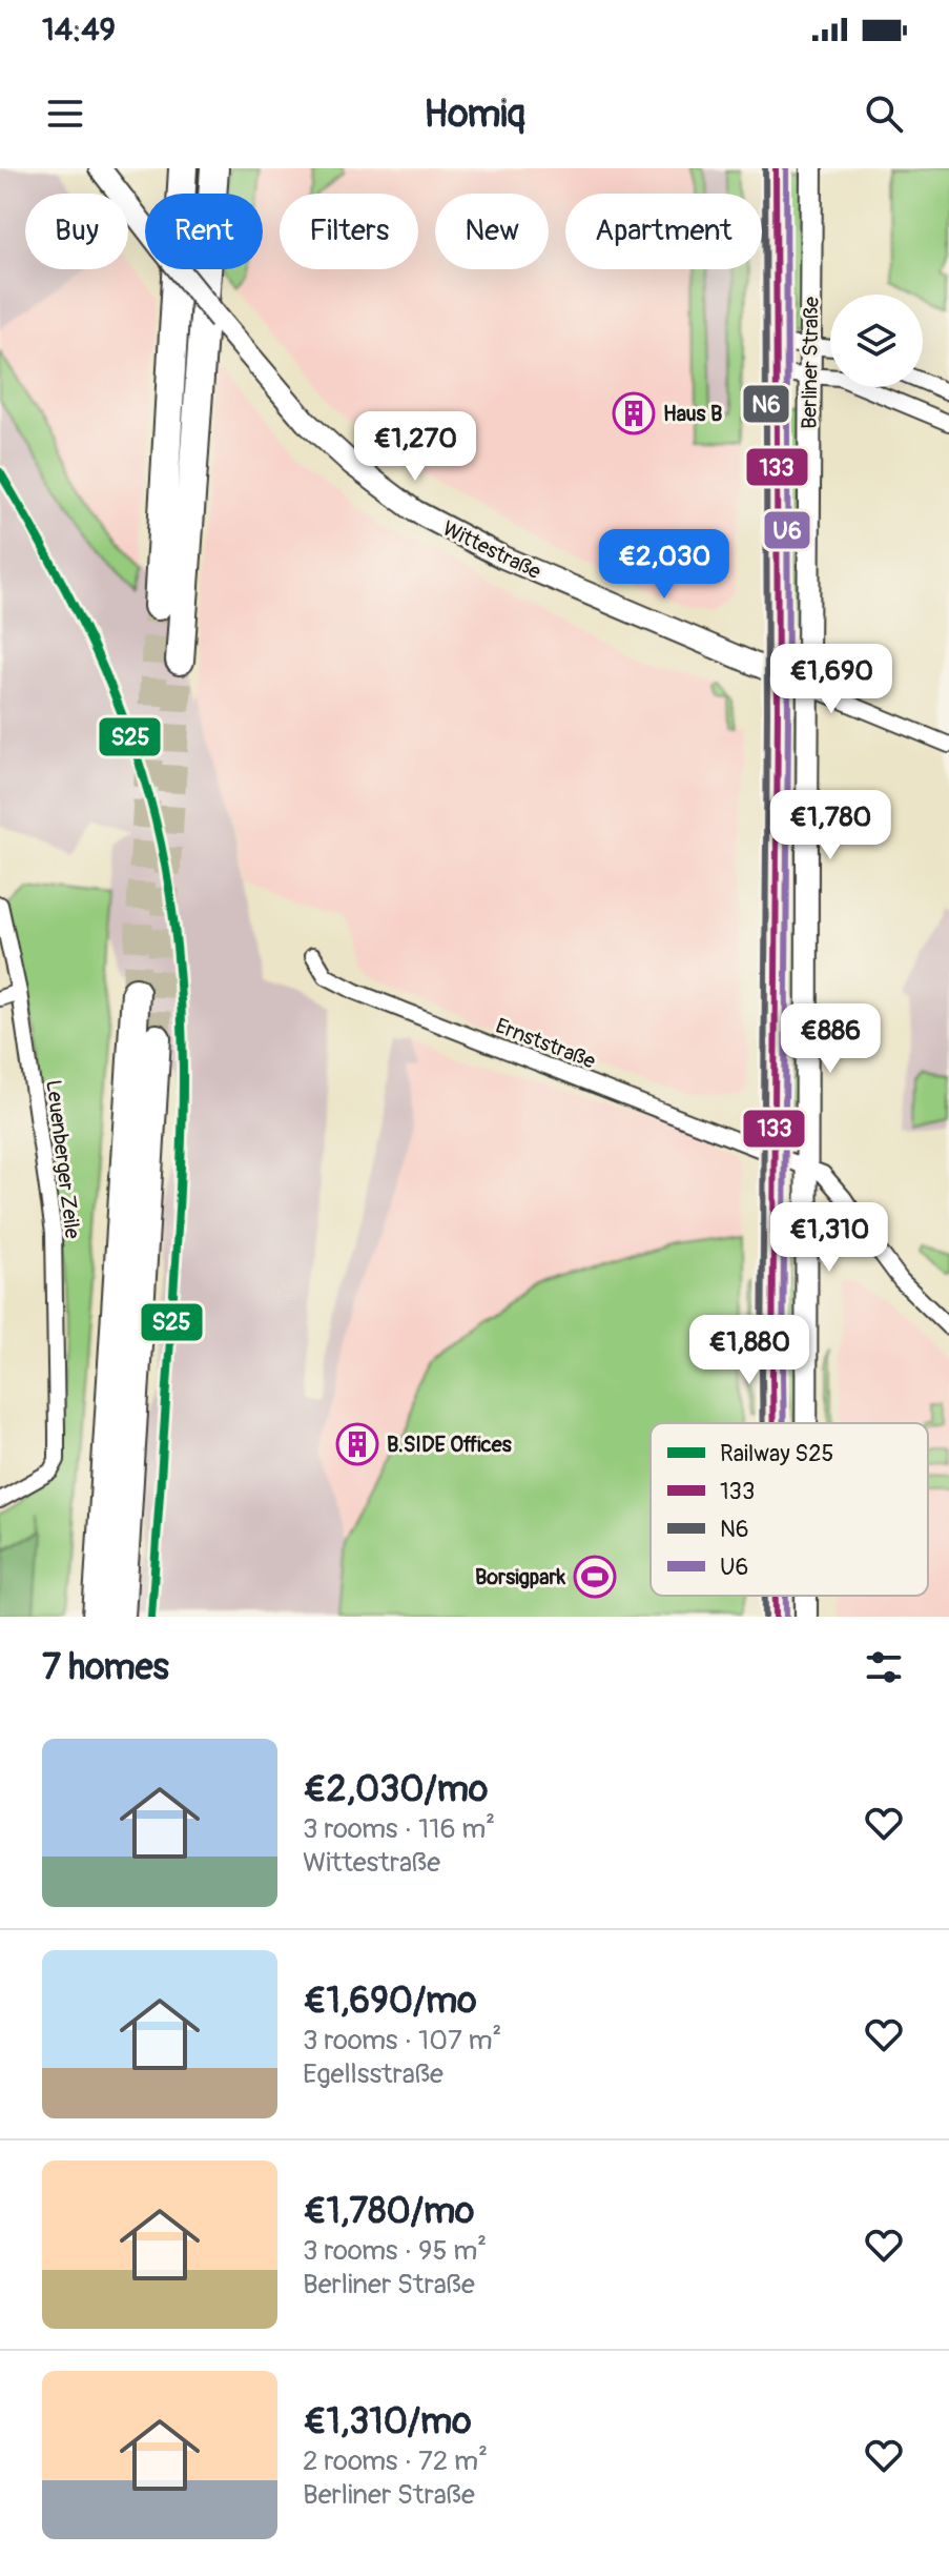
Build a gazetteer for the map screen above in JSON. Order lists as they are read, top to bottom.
{
  "streets": {
    "main road": ["Berliner Straße", "Wittestraße"],
    "street": ["Ernststraße", "Leuenberger Zeile"]
  },
  "crossings": [
    ["Berliner Straße", "Wittestraße"],
    ["Berliner Straße", "Ernststraße"]
  ],
  "places": {
    "building": ["Haus B", "B.SIDE Offices"],
    "sports": ["Borsigpark"]
  },
  "lines": [
    "transit line 133",
    "transit line N6",
    "transit line U6",
    "rail line S25"
  ],
  "legend": [
    "Railway S25",
    "133",
    "N6",
    "U6"
  ],
  "page": {
    "status": "14:49",
    "header": "Homiq",
    "chip": [
      "Buy",
      "Rent",
      "Filters",
      "New",
      "Apartment"
    ],
    "price": [
      "€1,270",
      "€2,030",
      "€1,690",
      "€1,780",
      "€886",
      "€1,310",
      "€1,880"
    ],
    "heading": "7 homes",
    "list": [
      {
        "name": "€2,030/mo",
        "note": "3 rooms · 116 m² · Wittestraße"
      },
      {
        "name": "€1,690/mo",
        "note": "3 rooms · 107 m² · Egellsstraße"
      },
      {
        "name": "€1,780/mo",
        "note": "3 rooms · 95 m² · Berliner Straße"
      },
      {
        "name": "€1,310/mo",
        "note": "2 rooms · 72 m² · Berliner Straße"
      }
    ]
  }
}
